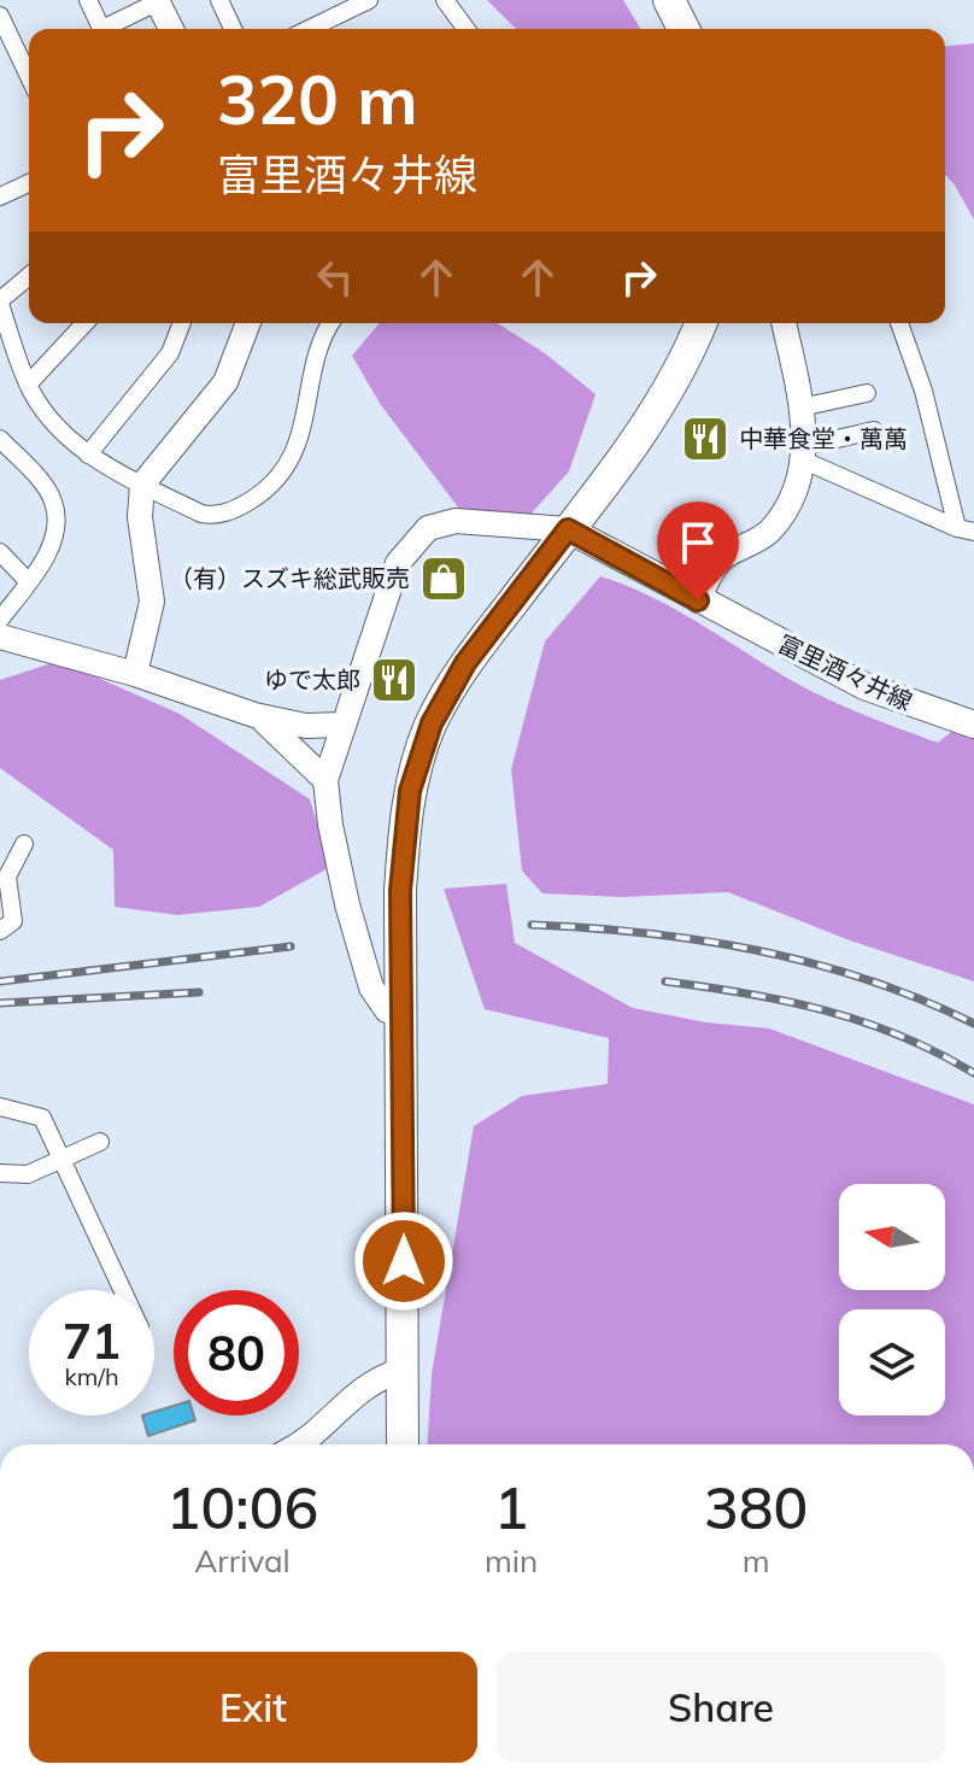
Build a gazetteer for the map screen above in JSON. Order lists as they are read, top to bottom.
{
  "streets": {
    "main road": ["富里酒々井線"]
  },
  "places": {
    "restaurant": ["中華食堂・萬萬", "ゆで太郎"],
    "shop": ["（有）スズキ総武販売"]
  },
  "north": "left",
  "page": {
    "turn": ["320 m", "富里酒々井線"],
    "speed": "71 km/h",
    "limit": "80",
    "eta": [
      "10:06",
      "Arrival",
      "1",
      "min",
      "380",
      "m"
    ],
    "buttons": ["Exit", "Share"]
  }
}
